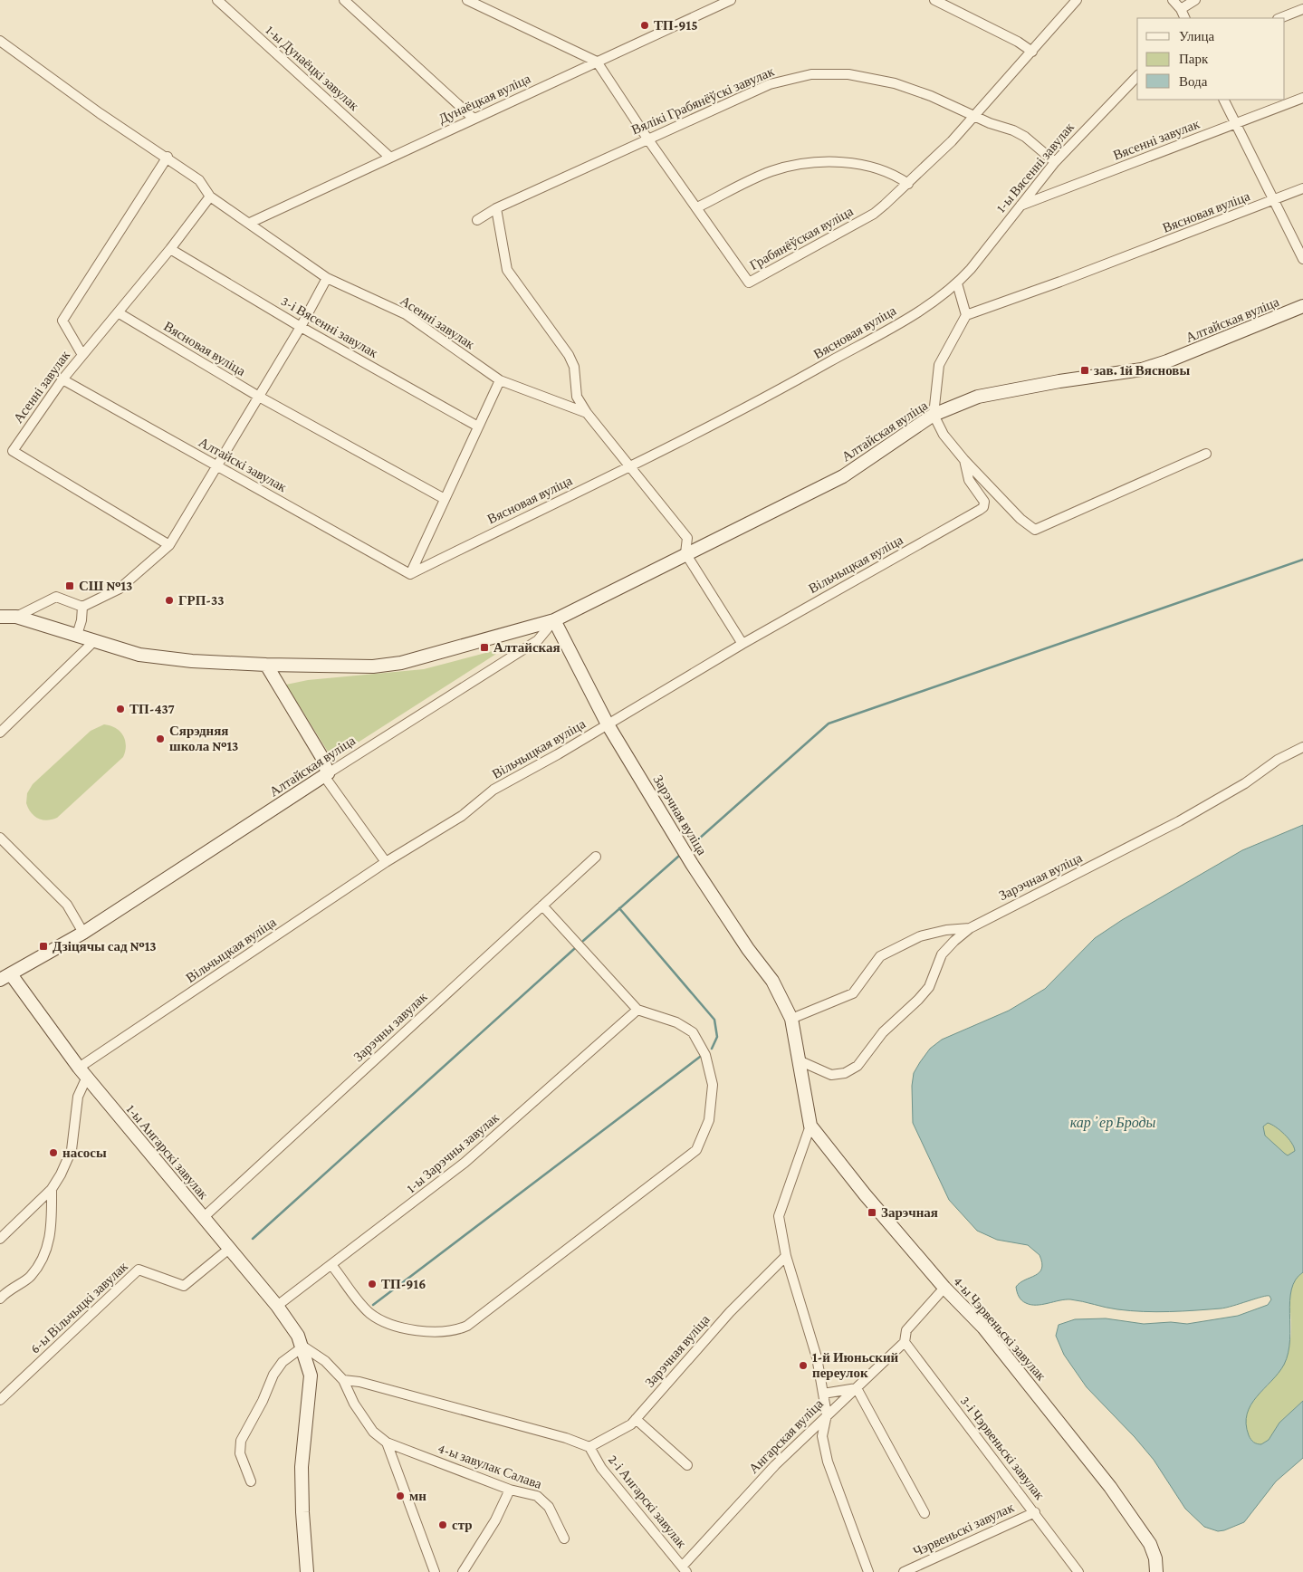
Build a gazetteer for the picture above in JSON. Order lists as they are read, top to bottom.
{
  "streets": {
    "main road": [
      "Алтайская вуліца",
      "Зарэчная вуліца",
      "1-ы Ангарскі завулак",
      "4-ы Чэрвеньскі завулак"
    ],
    "street": [
      "1-ы Дунаёцкі завулак",
      "Дунаёцкая вуліца",
      "Вялікі Грабянёўскі завулак",
      "Вясенні завулак",
      "1-ы Вясенні завулак",
      "Вясновая вуліца",
      "Грабянёўская вуліца",
      "Асенні завулак",
      "3-і Вясенні завулак",
      "Алтайскі завулак",
      "Вільчыцкая вуліца",
      "Зарэчны завулак",
      "1-ы Зарэчны завулак",
      "6-ы Вільчыцкі завулак",
      "Ангарская вуліца",
      "3-і Чэрвеньскі завулак",
      "4-ы завулак Салава",
      "2-і Ангарскі завулак",
      "Чэрвеньскі завулак"
    ]
  },
  "crossings": [
    ["1-ы Дунаёцкі завулак", "Дунаёцкая вуліца"],
    ["Дунаёцкая вуліца", "Грабянёўская вуліца"],
    ["Дунаёцкая вуліца", "Асенні завулак"],
    ["Вялікі Грабянёўскі завулак", "1-ы Вясенні завулак"],
    ["Вялікі Грабянёўскі завулак", "Грабянёўская вуліца"],
    ["Вясенні завулак", "1-ы Вясенні завулак"],
    ["1-ы Вясенні завулак", "Вясновая вуліца"],
    ["Вясновая вуліца", "Асенні завулак"],
    ["Вясновая вуліца", "Алтайскі завулак"],
    ["Алтайская вуліца", "Зарэчная вуліца"],
    ["Алтайская вуліца", "1-ы Ангарскі завулак"],
    ["Асенні завулак", "3-і Вясенні завулак"],
    ["Асенні завулак", "Алтайскі завулак"],
    ["Вільчыцкая вуліца", "Зарэчная вуліца"],
    ["Вільчыцкая вуліца", "1-ы Ангарскі завулак"],
    ["Зарэчная вуліца", "4-ы Чэрвеньскі завулак"],
    ["Зарэчная вуліца", "2-і Ангарскі завулак"],
    ["Зарэчны завулак", "1-ы Ангарскі завулак"],
    ["1-ы Ангарскі завулак", "1-ы Зарэчны завулак"],
    ["1-ы Ангарскі завулак", "6-ы Вільчыцкі завулак"],
    ["1-ы Ангарскі завулак", "4-ы завулак Салава"],
    ["4-ы Чэрвеньскі завулак", "Ангарская вуліца"],
    ["Ангарская вуліца", "3-і Чэрвеньскі завулак"],
    ["Ангарская вуліца", "2-і Ангарскі завулак"],
    ["3-і Чэрвеньскі завулак", "Чэрвеньскі завулак"]
  ],
  "water": ["карʼер Броды"],
  "places": {
    "other": [
      "ТП-915",
      "ГРП-33",
      "ТП-437",
      "Сярэдняя школа №13",
      "насосы",
      "ТП-916",
      "1-й Июньский переулок",
      "мн",
      "стр"
    ],
    "transit": [
      "зав. 1й Вясновы",
      "СШ №13",
      "Алтайская",
      "Дзіцячы сад №13",
      "Зарэчная"
    ]
  },
  "legend": ["Улица", "Парк", "Вода"]
}
